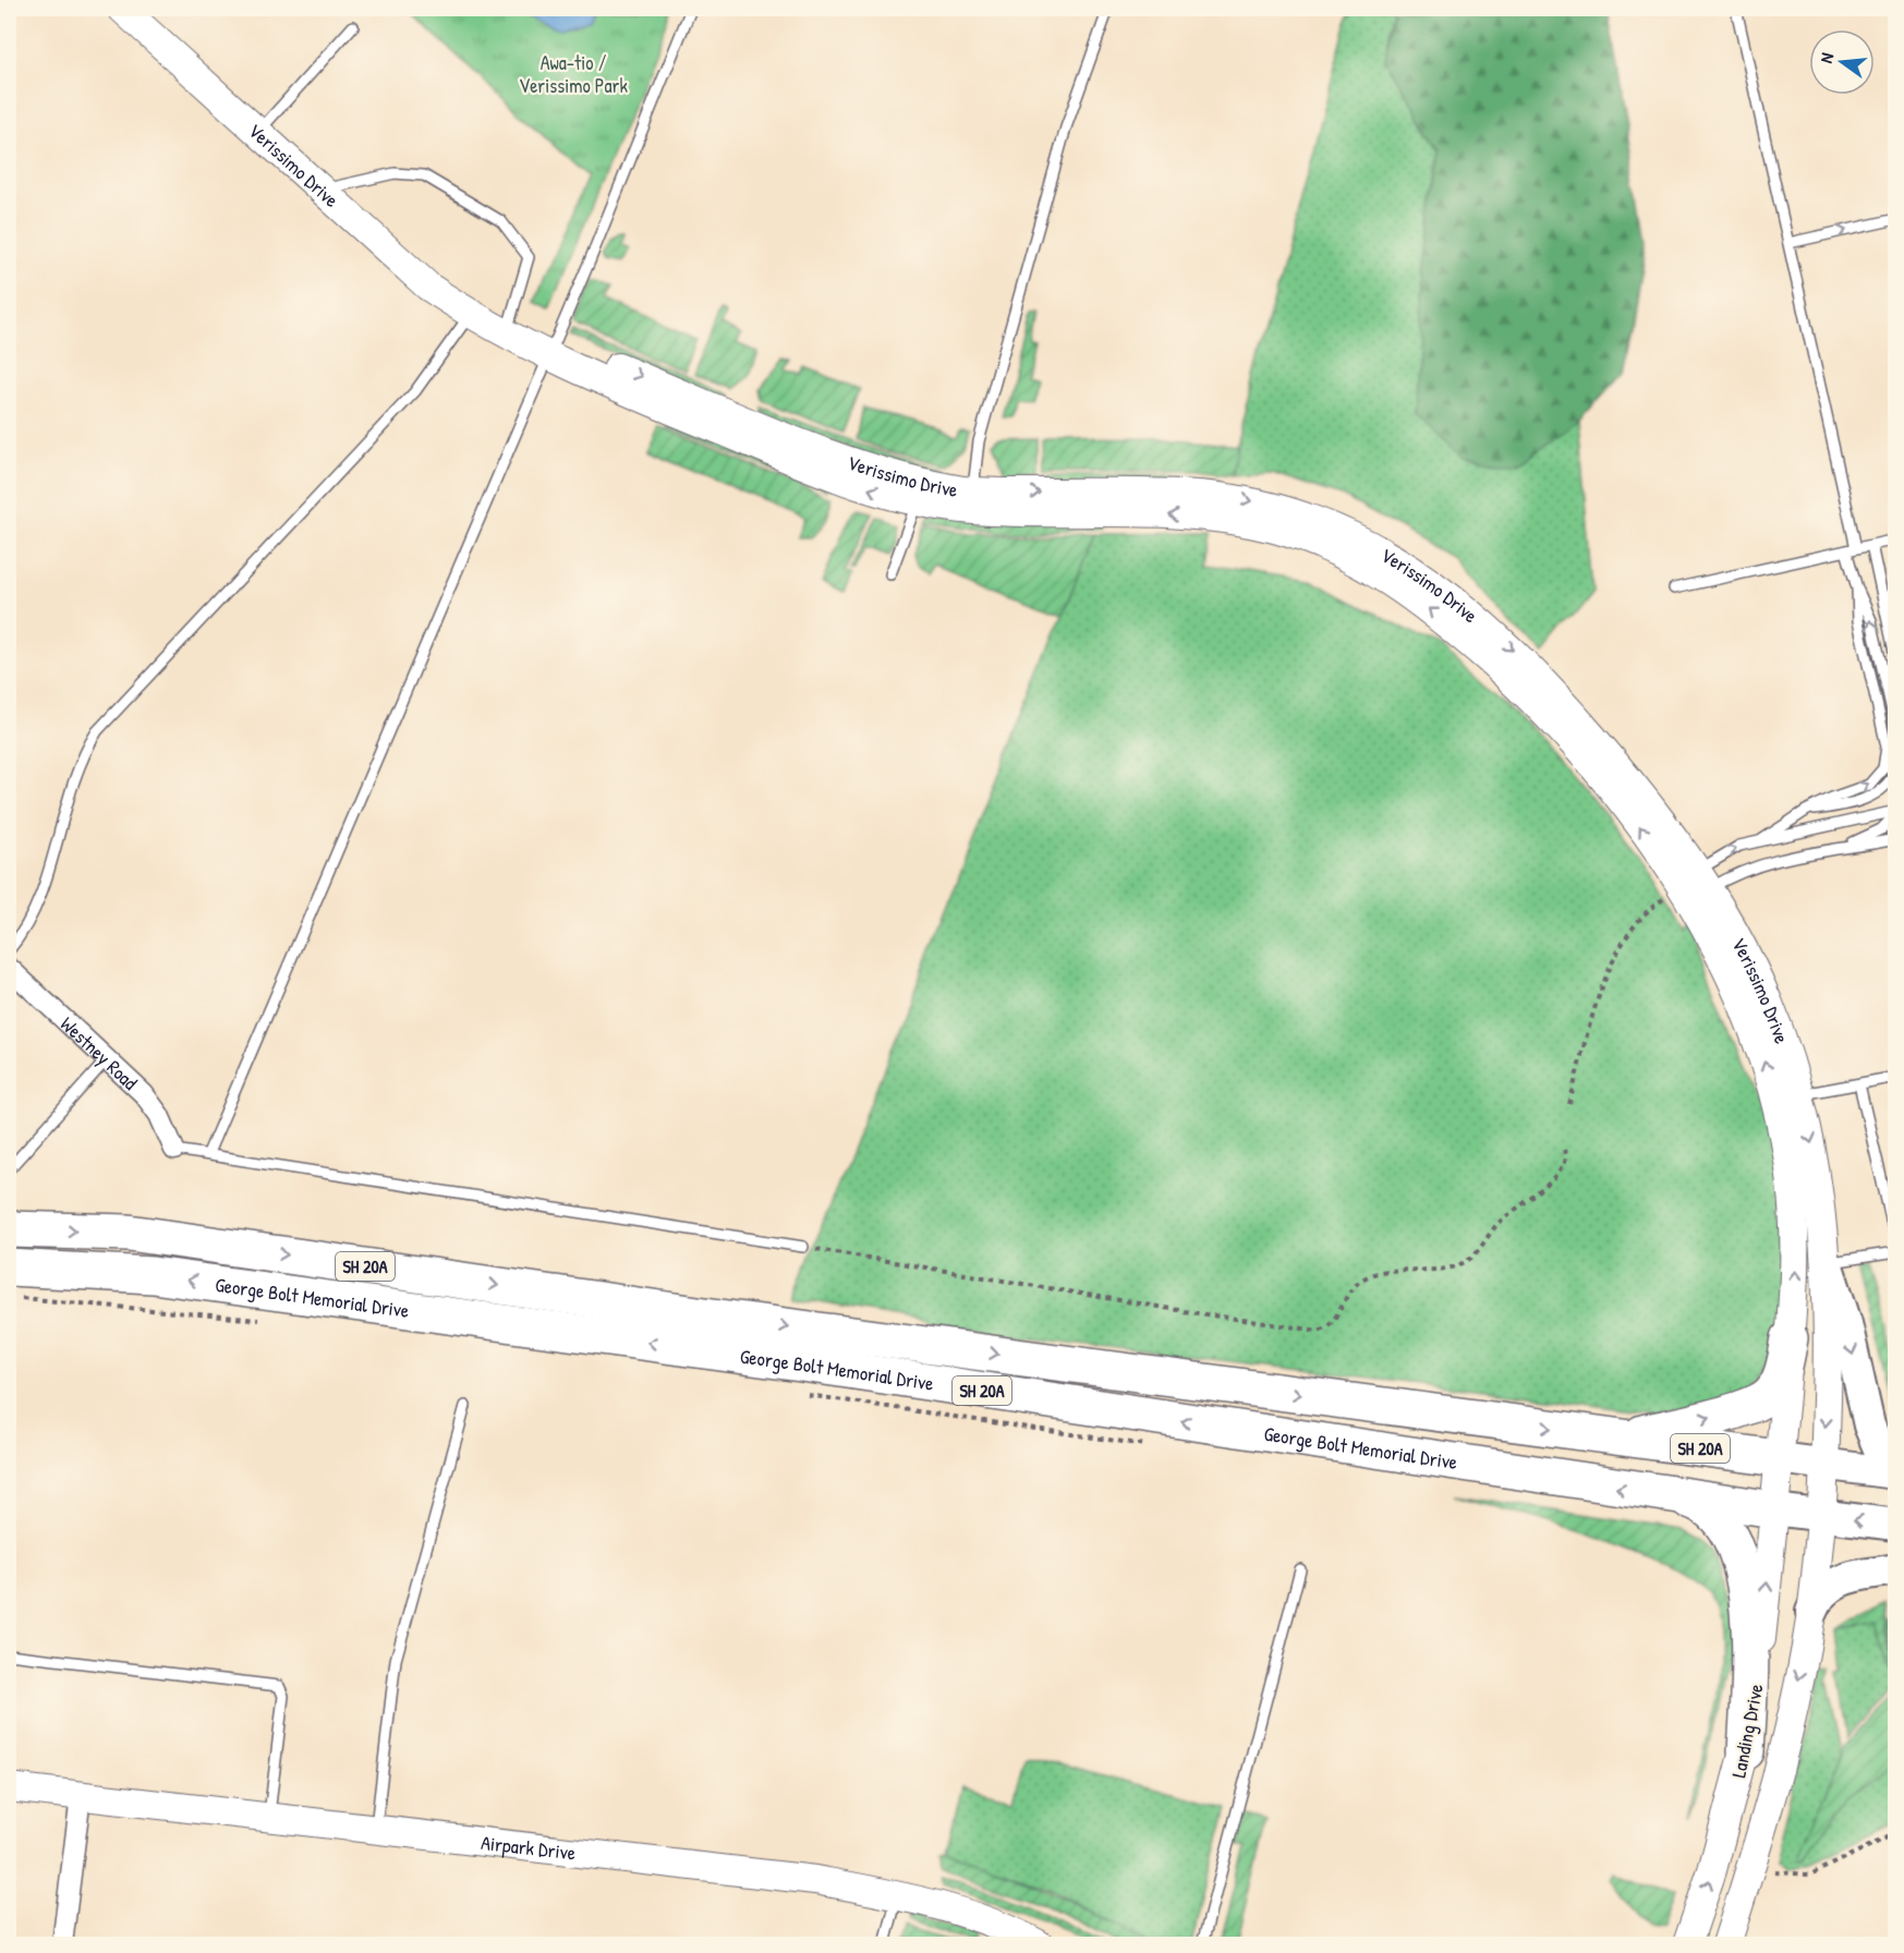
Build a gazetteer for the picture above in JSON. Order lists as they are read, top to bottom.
{
  "streets": {
    "highway": ["SH 20A", "George Bolt Memorial Drive"],
    "street": [
      "Verissimo Drive",
      "Westney Road",
      "Landing Drive",
      "Airpark Drive"
    ]
  },
  "crossings": [
    ["Verissimo Drive", "George Bolt Memorial Drive"],
    ["Verissimo Drive", "Landing Drive"],
    ["George Bolt Memorial Drive", "Landing Drive"]
  ],
  "parks": ["Awa-tio / Verissimo Park"],
  "north": "left"
}
